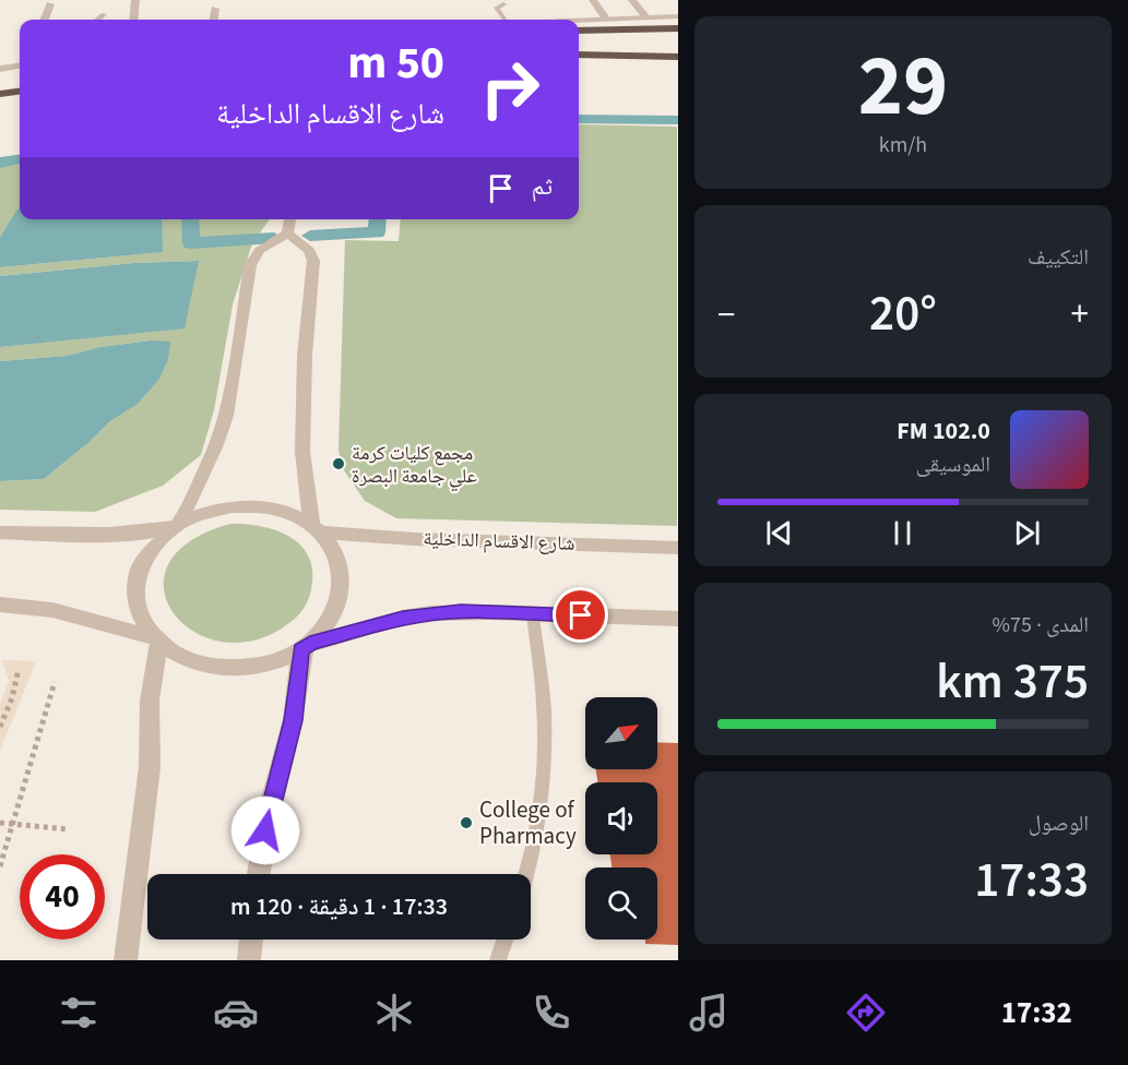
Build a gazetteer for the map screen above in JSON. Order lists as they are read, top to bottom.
{
  "streets": {
    "street": ["شارع الاقسام الداخلية"]
  },
  "places": ["مجمع كليات كرمة علي جامعة البصرة", "College of Pharmacy"],
  "north": "top right",
  "page": {
    "tile": [
      ["29", "km/h"],
      "التكييف",
      ["المدى · 75%", "375 km"],
      ["الوصول", "17:33"]
    ],
    "turn": ["50 m", "شارع الاقسام الداخلية"],
    "then": "ثم",
    "heat": ["−", "20°", "+"],
    "song": ["102.0 FM", "الموسيقى"],
    "limit": "40",
    "trip": "17:33 · 1 دقيقة · 120 m",
    "tabs": "17:32"
  }
}
